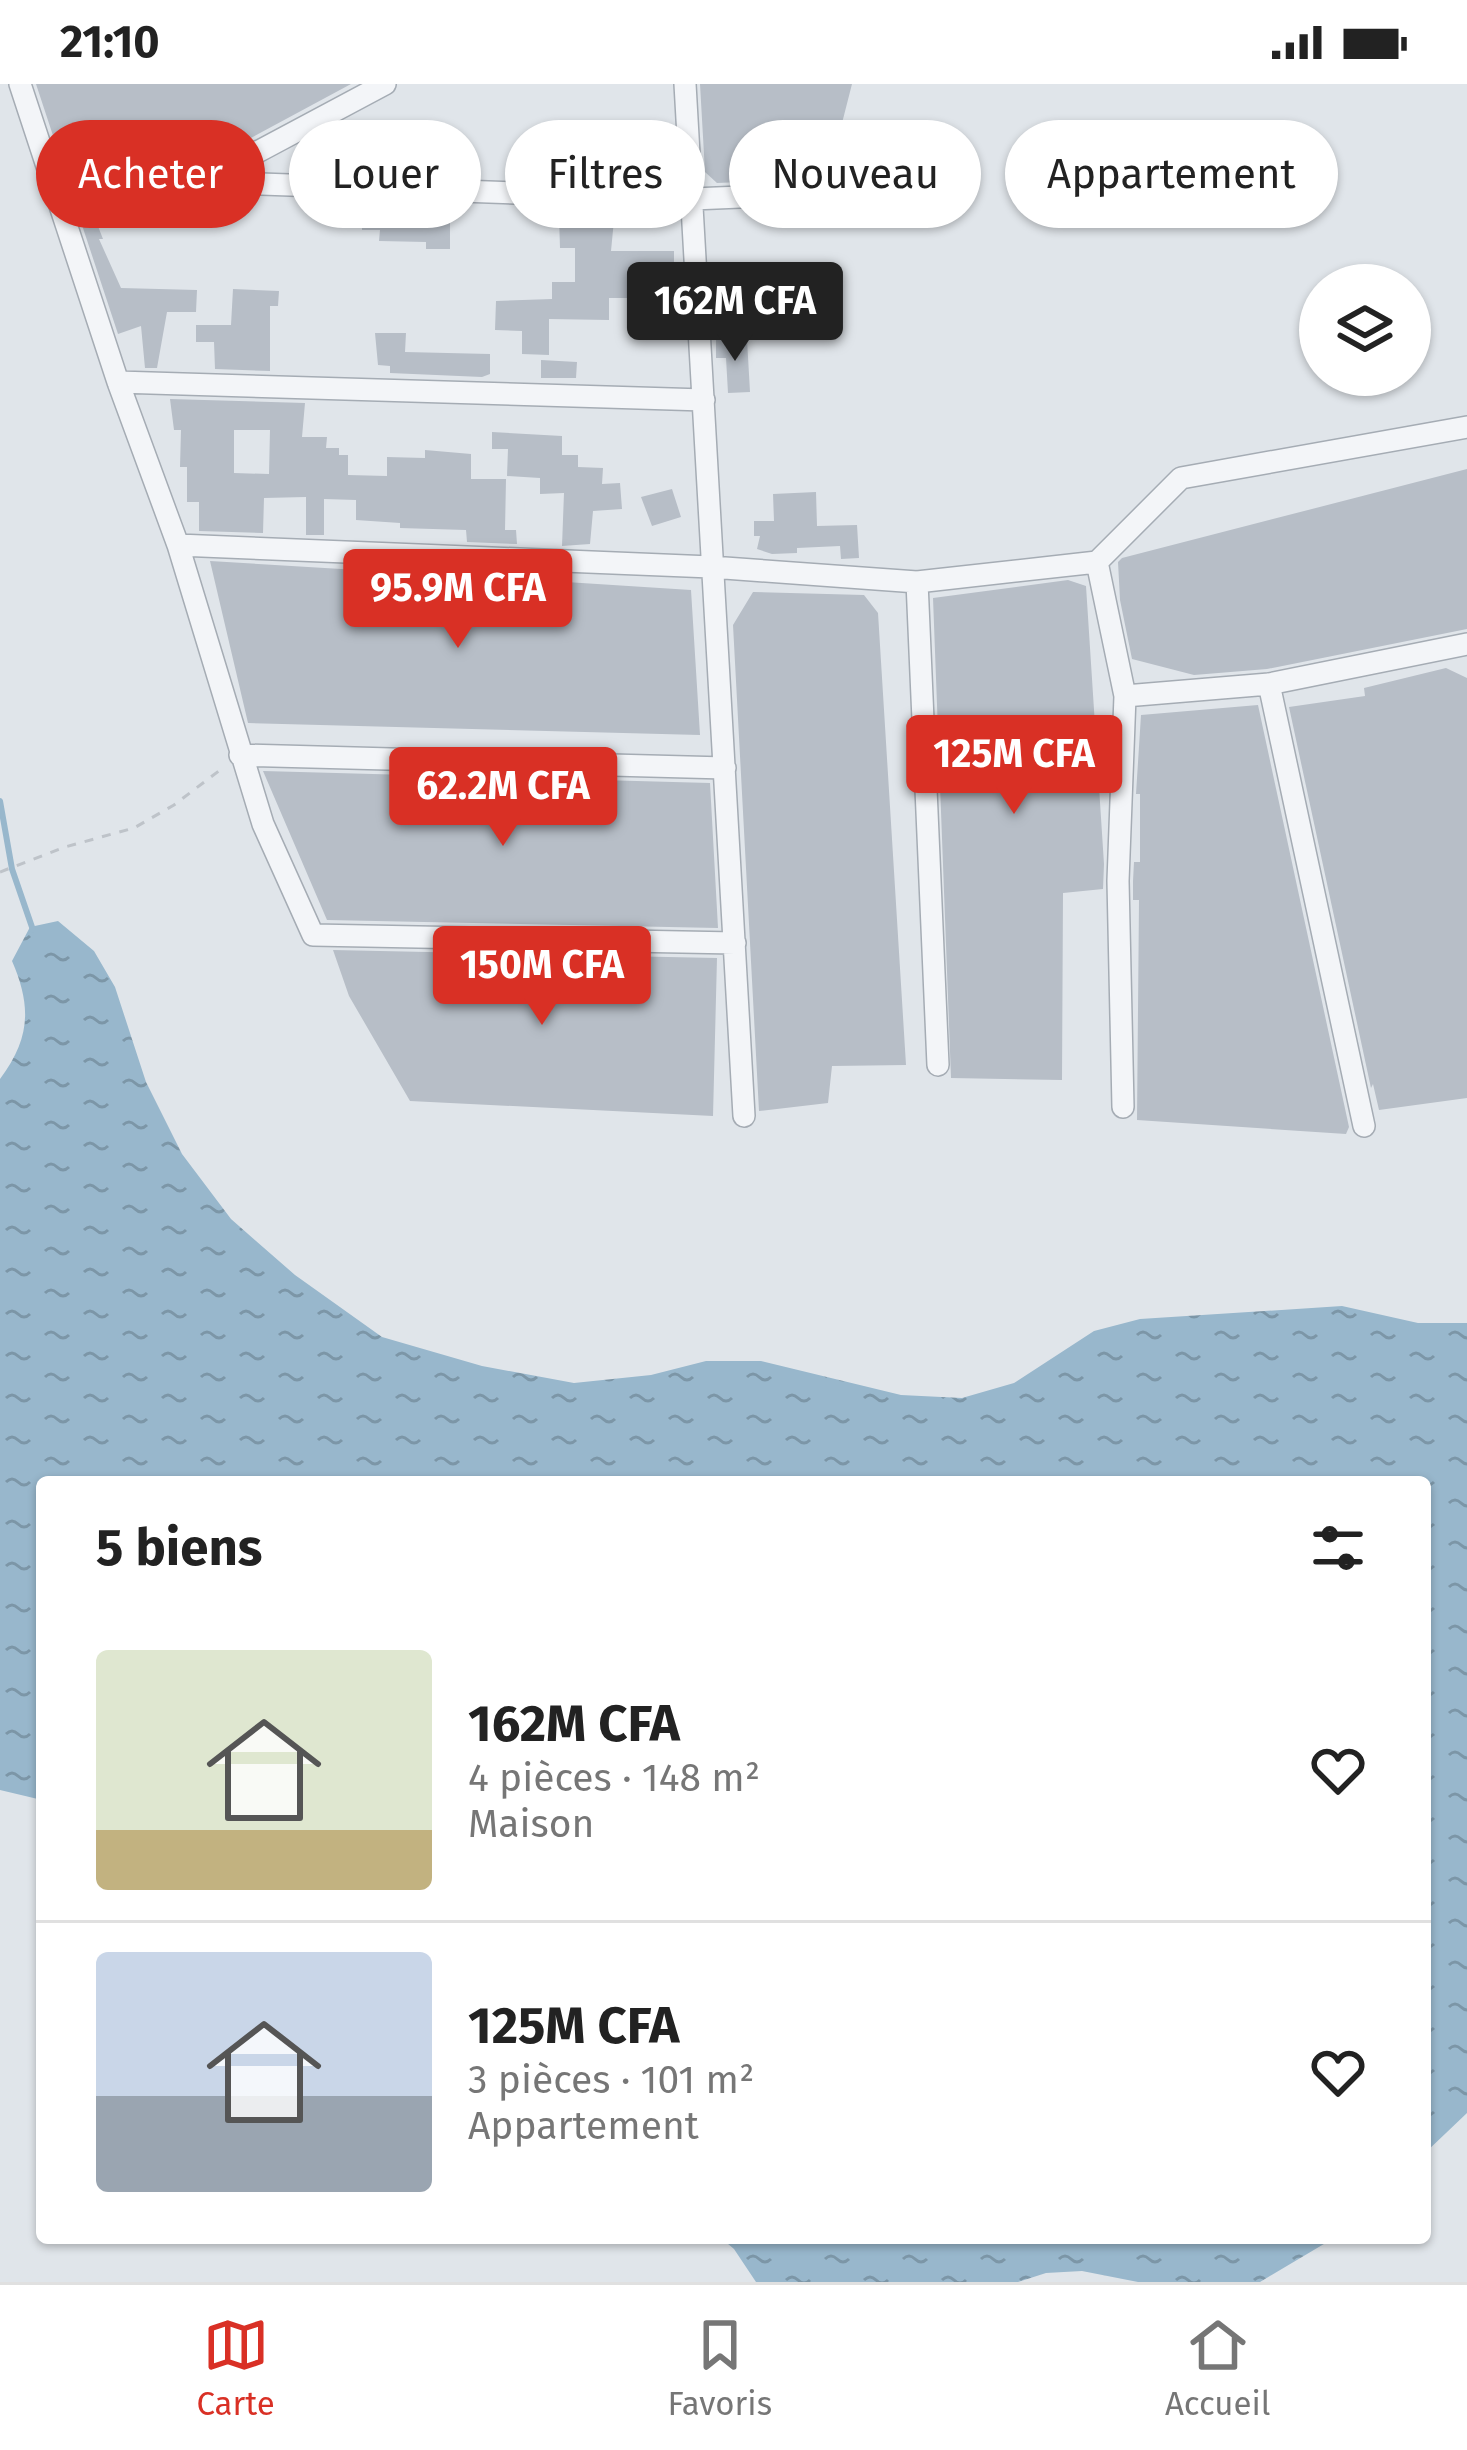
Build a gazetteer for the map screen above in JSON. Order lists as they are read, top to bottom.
{
  "page": {
    "status": "21:10",
    "chip": [
      "Acheter",
      "Louer",
      "Filtres",
      "Nouveau",
      "Appartement"
    ],
    "price": [
      "162M CFA",
      "95.9M CFA",
      "125M CFA",
      "62.2M CFA",
      "150M CFA"
    ],
    "heading": "5 biens",
    "list": [
      {
        "name": "162M CFA",
        "note": "4 pièces · 148 m² · Maison"
      },
      {
        "name": "125M CFA",
        "note": "3 pièces · 101 m² · Appartement"
      }
    ],
    "tabs": ["Carte", "Favoris", "Accueil"]
  }
}
